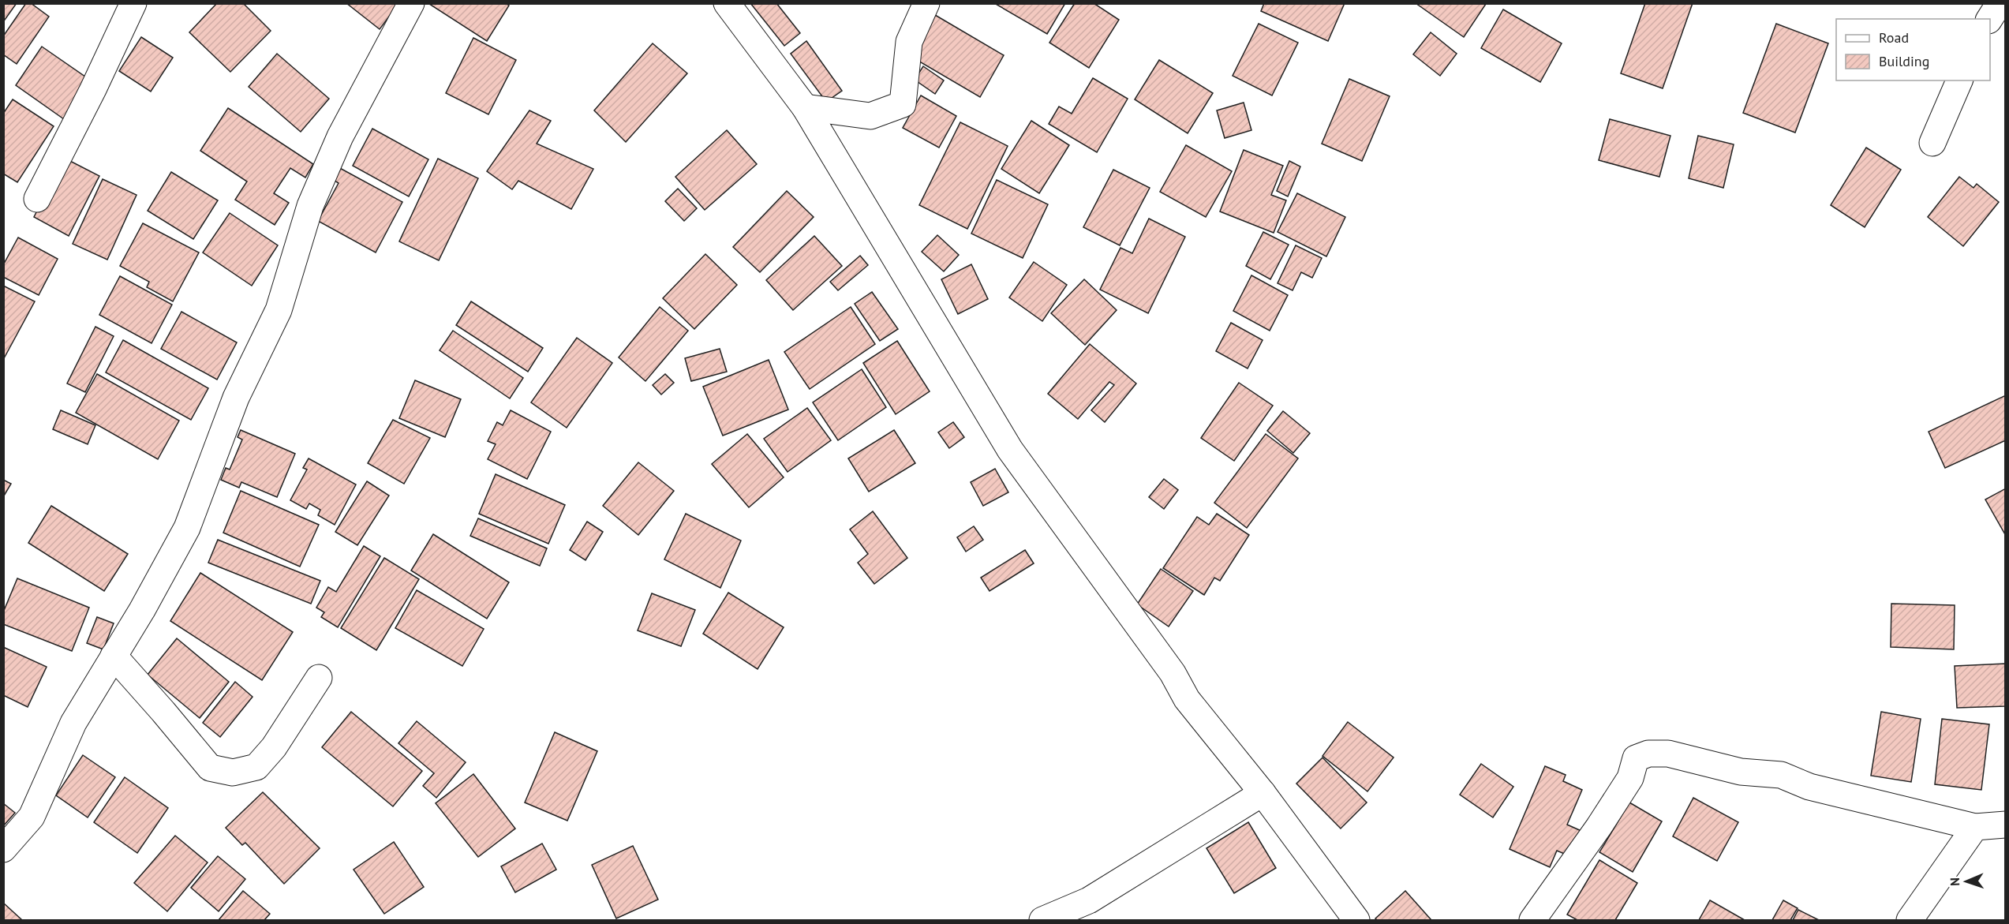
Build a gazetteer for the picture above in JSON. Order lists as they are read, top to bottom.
{
  "legend": ["Road", "Building"],
  "north": "left"
}
